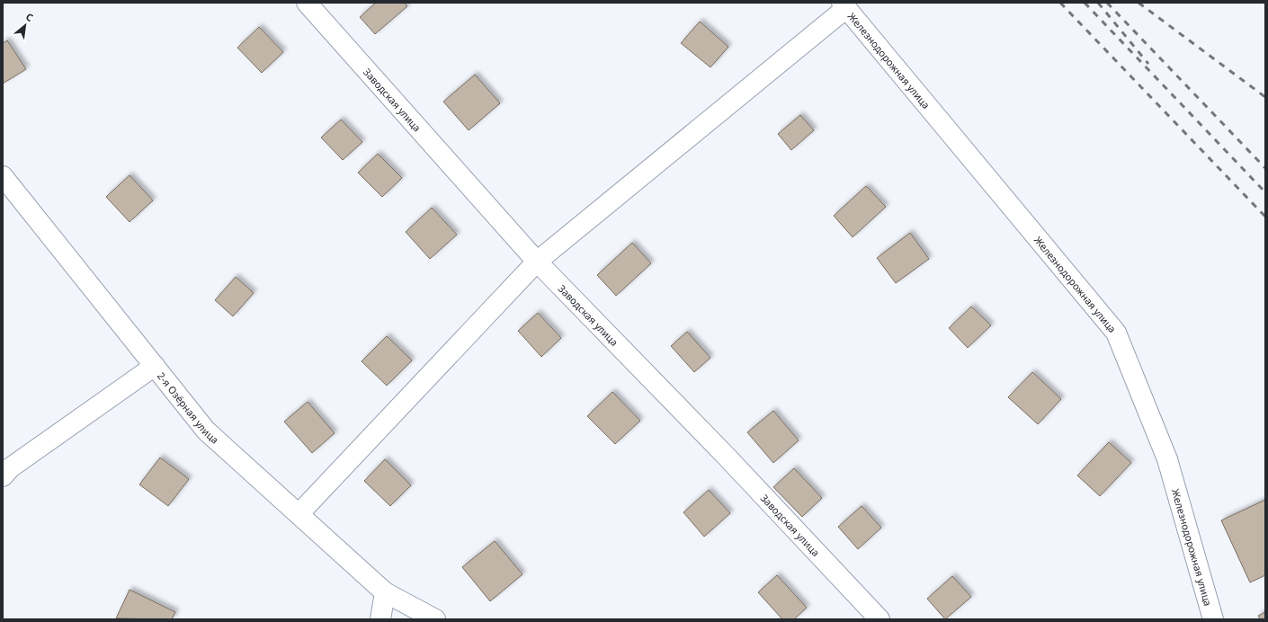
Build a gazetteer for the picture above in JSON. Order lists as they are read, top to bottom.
{
  "streets": {
    "street": ["Железнодорожная улица", "Заводская улица", "2-я Озёрная улица"]
  },
  "north": "top right"
}
